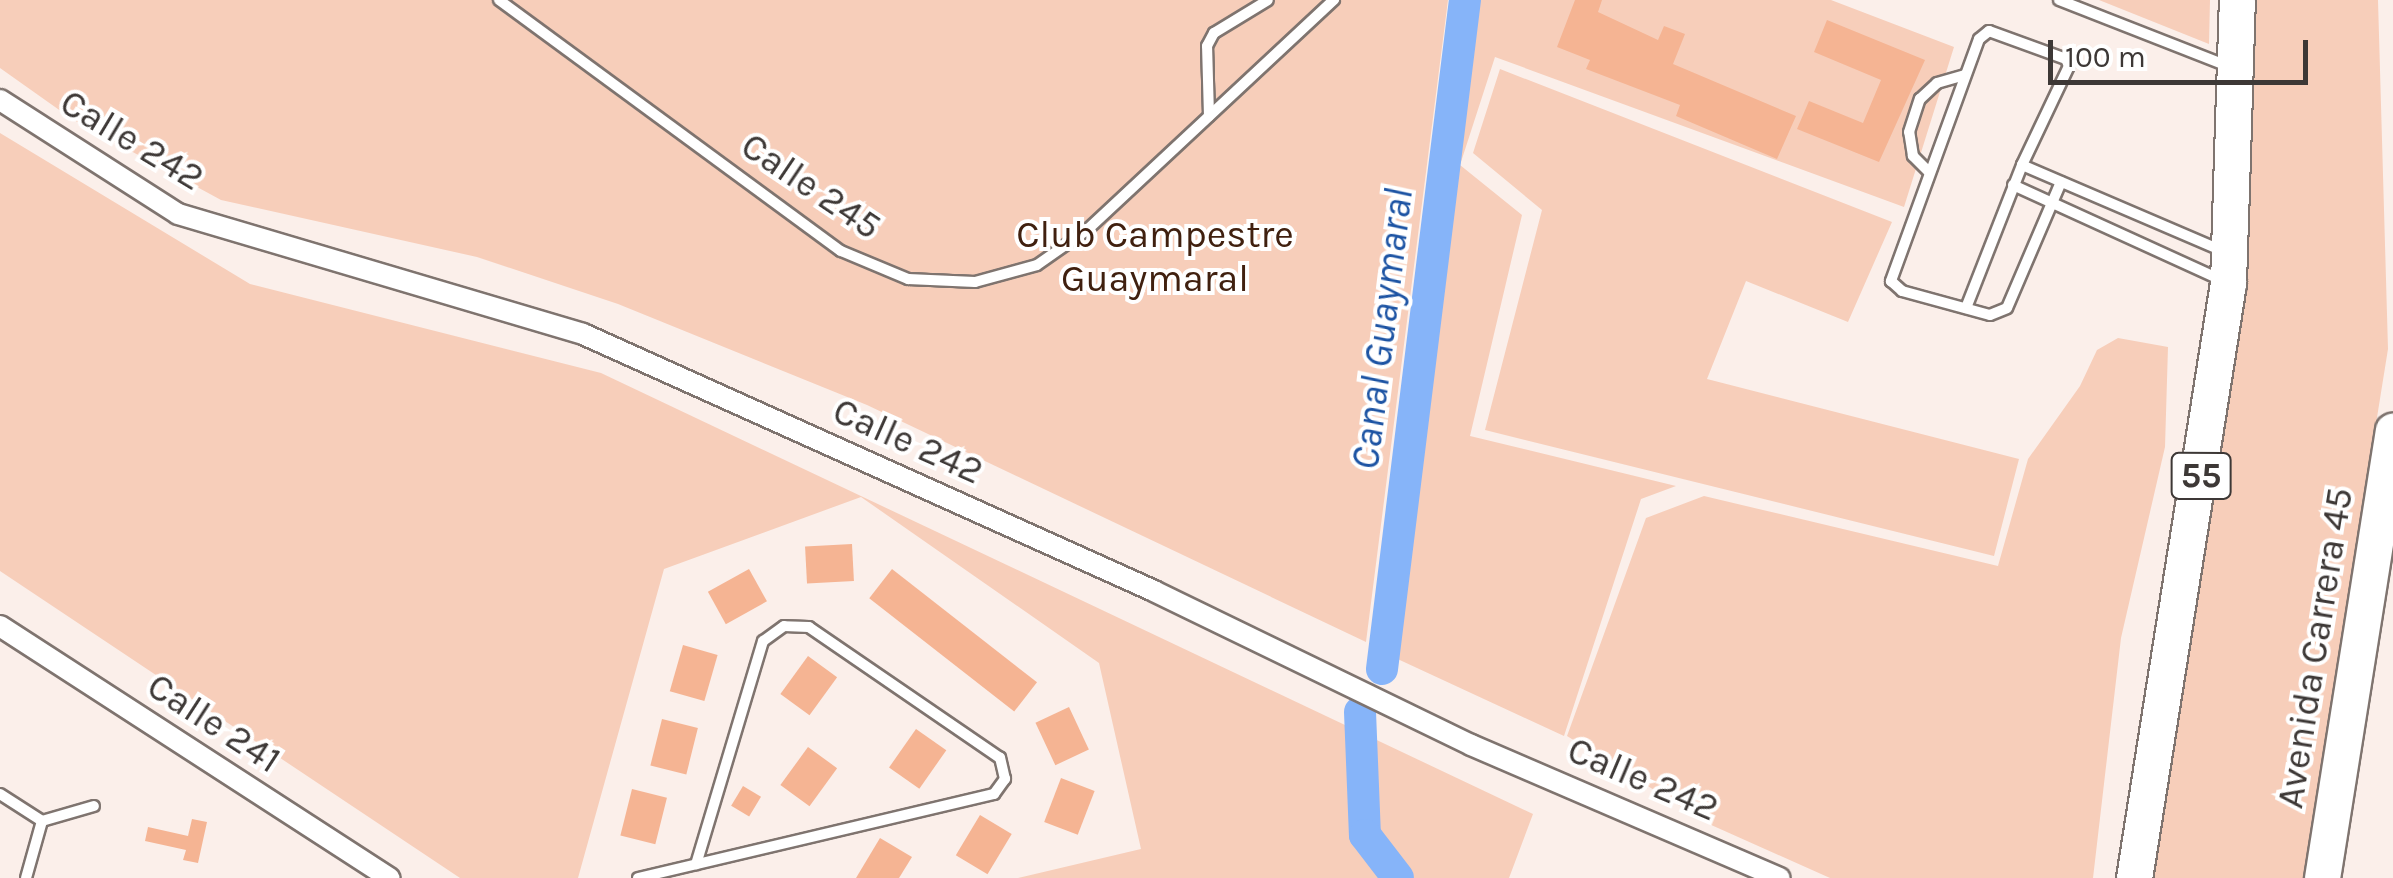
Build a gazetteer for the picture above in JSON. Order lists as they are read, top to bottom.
{
  "streets": {
    "highway": ["55", "Avenida Carrera 45"],
    "street": ["Calle 242", "Calle 241"],
    "lane": ["Calle 245"]
  },
  "water": ["Canal Guaymaral"],
  "parks": ["Club Campestre Guaymaral"],
  "scale_bar": "100 m"
}
